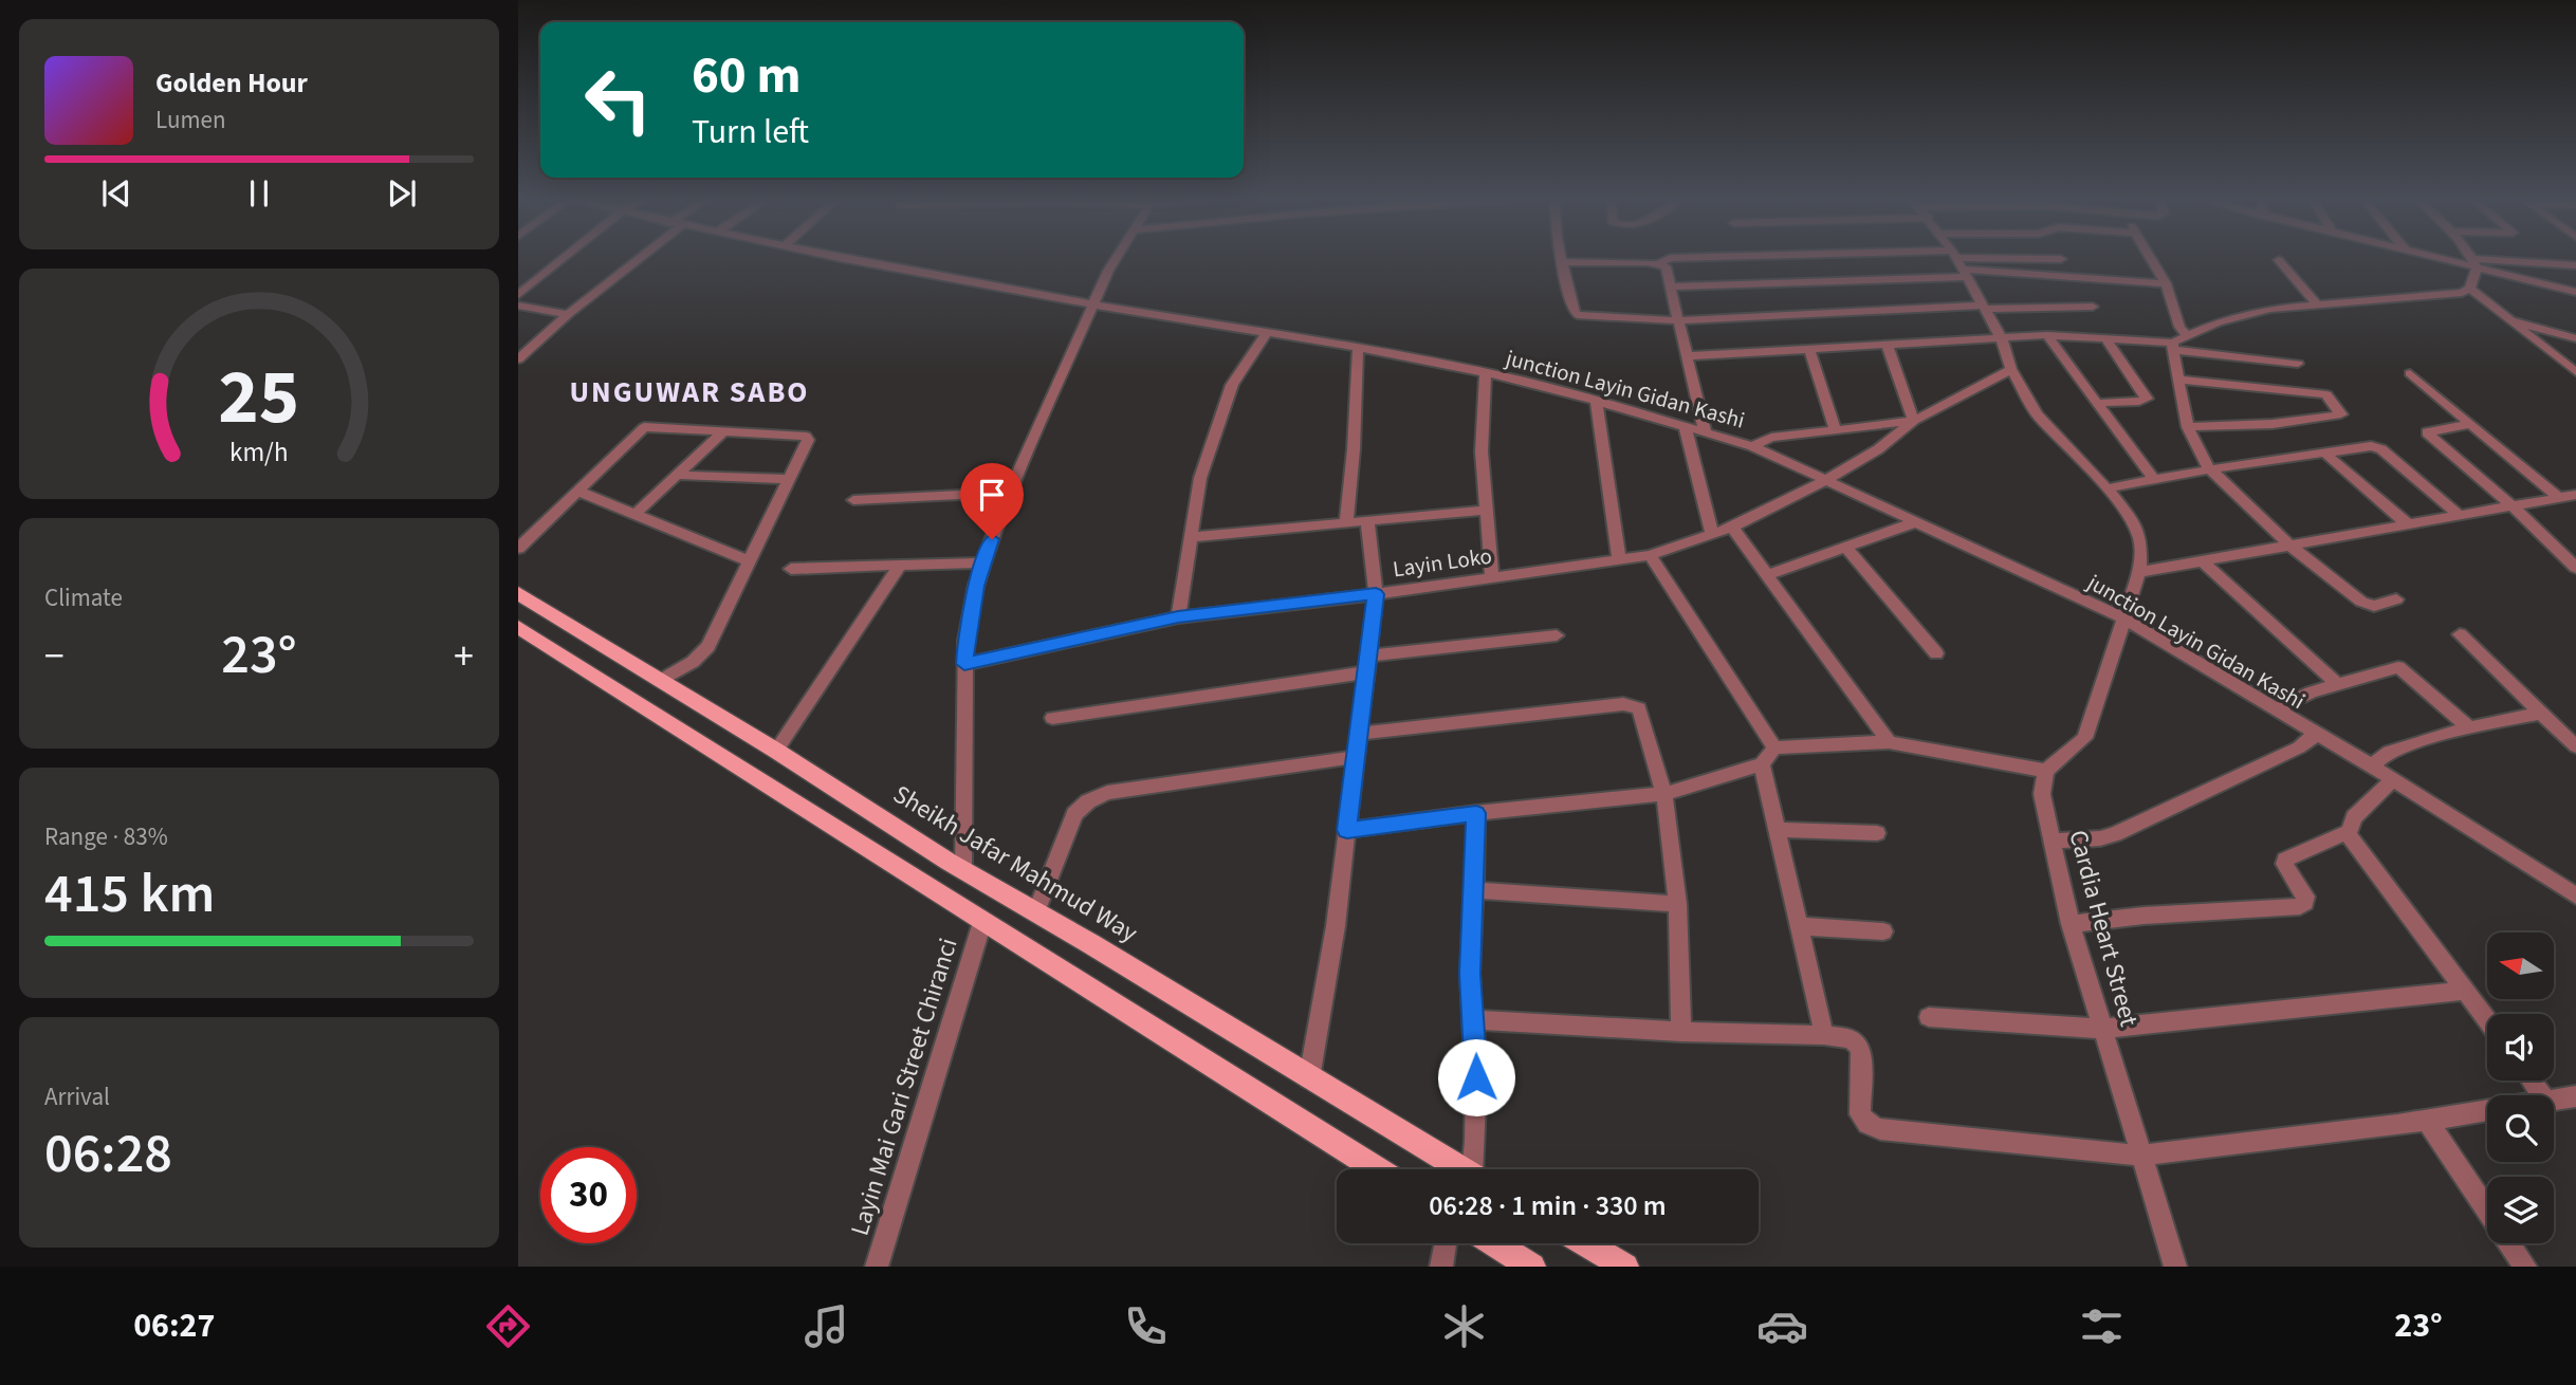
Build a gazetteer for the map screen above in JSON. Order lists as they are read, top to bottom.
{
  "streets": {
    "main road": ["Sheikh Jafar Mahmud Way"],
    "street": [
      "junction Layin Gidan Kashi",
      "Layin Loko",
      "Cardia Heart Street",
      "Layin Mai Gari Street Chiranci"
    ]
  },
  "crossings": [
    ["junction Layin Gidan Kashi", "Layin Loko"]
  ],
  "districts": ["UNGUWAR SABO"],
  "north": "left",
  "page": {
    "turn": ["60 m", "Turn left"],
    "song": ["Golden Hour", "Lumen"],
    "tile": [
      "Climate",
      ["Range · 83%", "415 km"],
      ["Arrival", "06:28"]
    ],
    "heat": ["−", "23°", "+"],
    "limit": "30",
    "trip": "06:28 · 1 min · 330 m",
    "tabs": ["06:27", "23°"],
    "gauge": ["25", "km/h"]
  }
}
